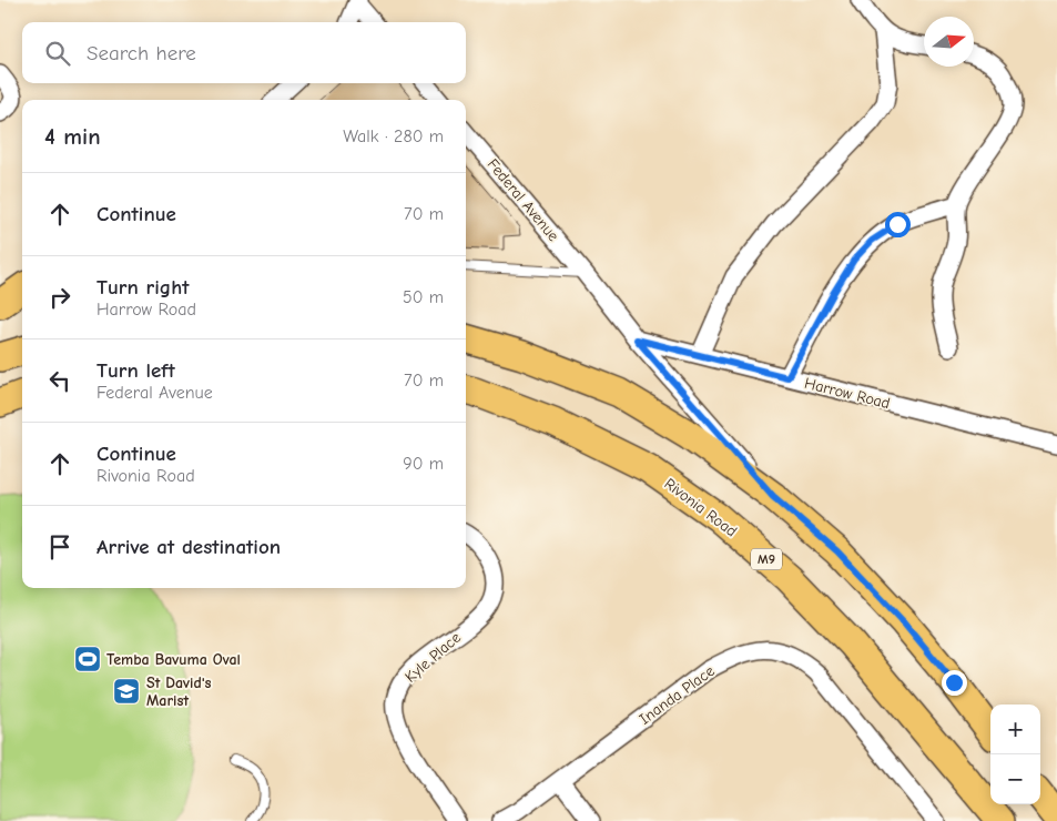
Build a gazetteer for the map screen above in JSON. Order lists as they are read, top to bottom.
{
  "streets": {
    "main road": ["Rivonia Road", "M9"],
    "street": [
      "Federal Avenue",
      "Harrow Road",
      "Kyle Place",
      "Inanda Place"
    ]
  },
  "crossings": [
    ["Federal Avenue", "Harrow Road"]
  ],
  "places": {
    "sports": ["Temba Bavuma Oval"],
    "school or university": ["St David's Marist"]
  },
  "north": "right",
  "page": {
    "search": "Search here",
    "heading": ["4 min", "Walk · 280 m"],
    "list": [
      ["Continue", "70 m"],
      ["Turn right", "Harrow Road", "50 m"],
      ["Turn left", "Federal Avenue", "70 m"],
      ["Continue", "Rivonia Road", "90 m"],
      "Arrive at destination"
    ],
    "map_buttons": ["+", "−"]
  }
}
